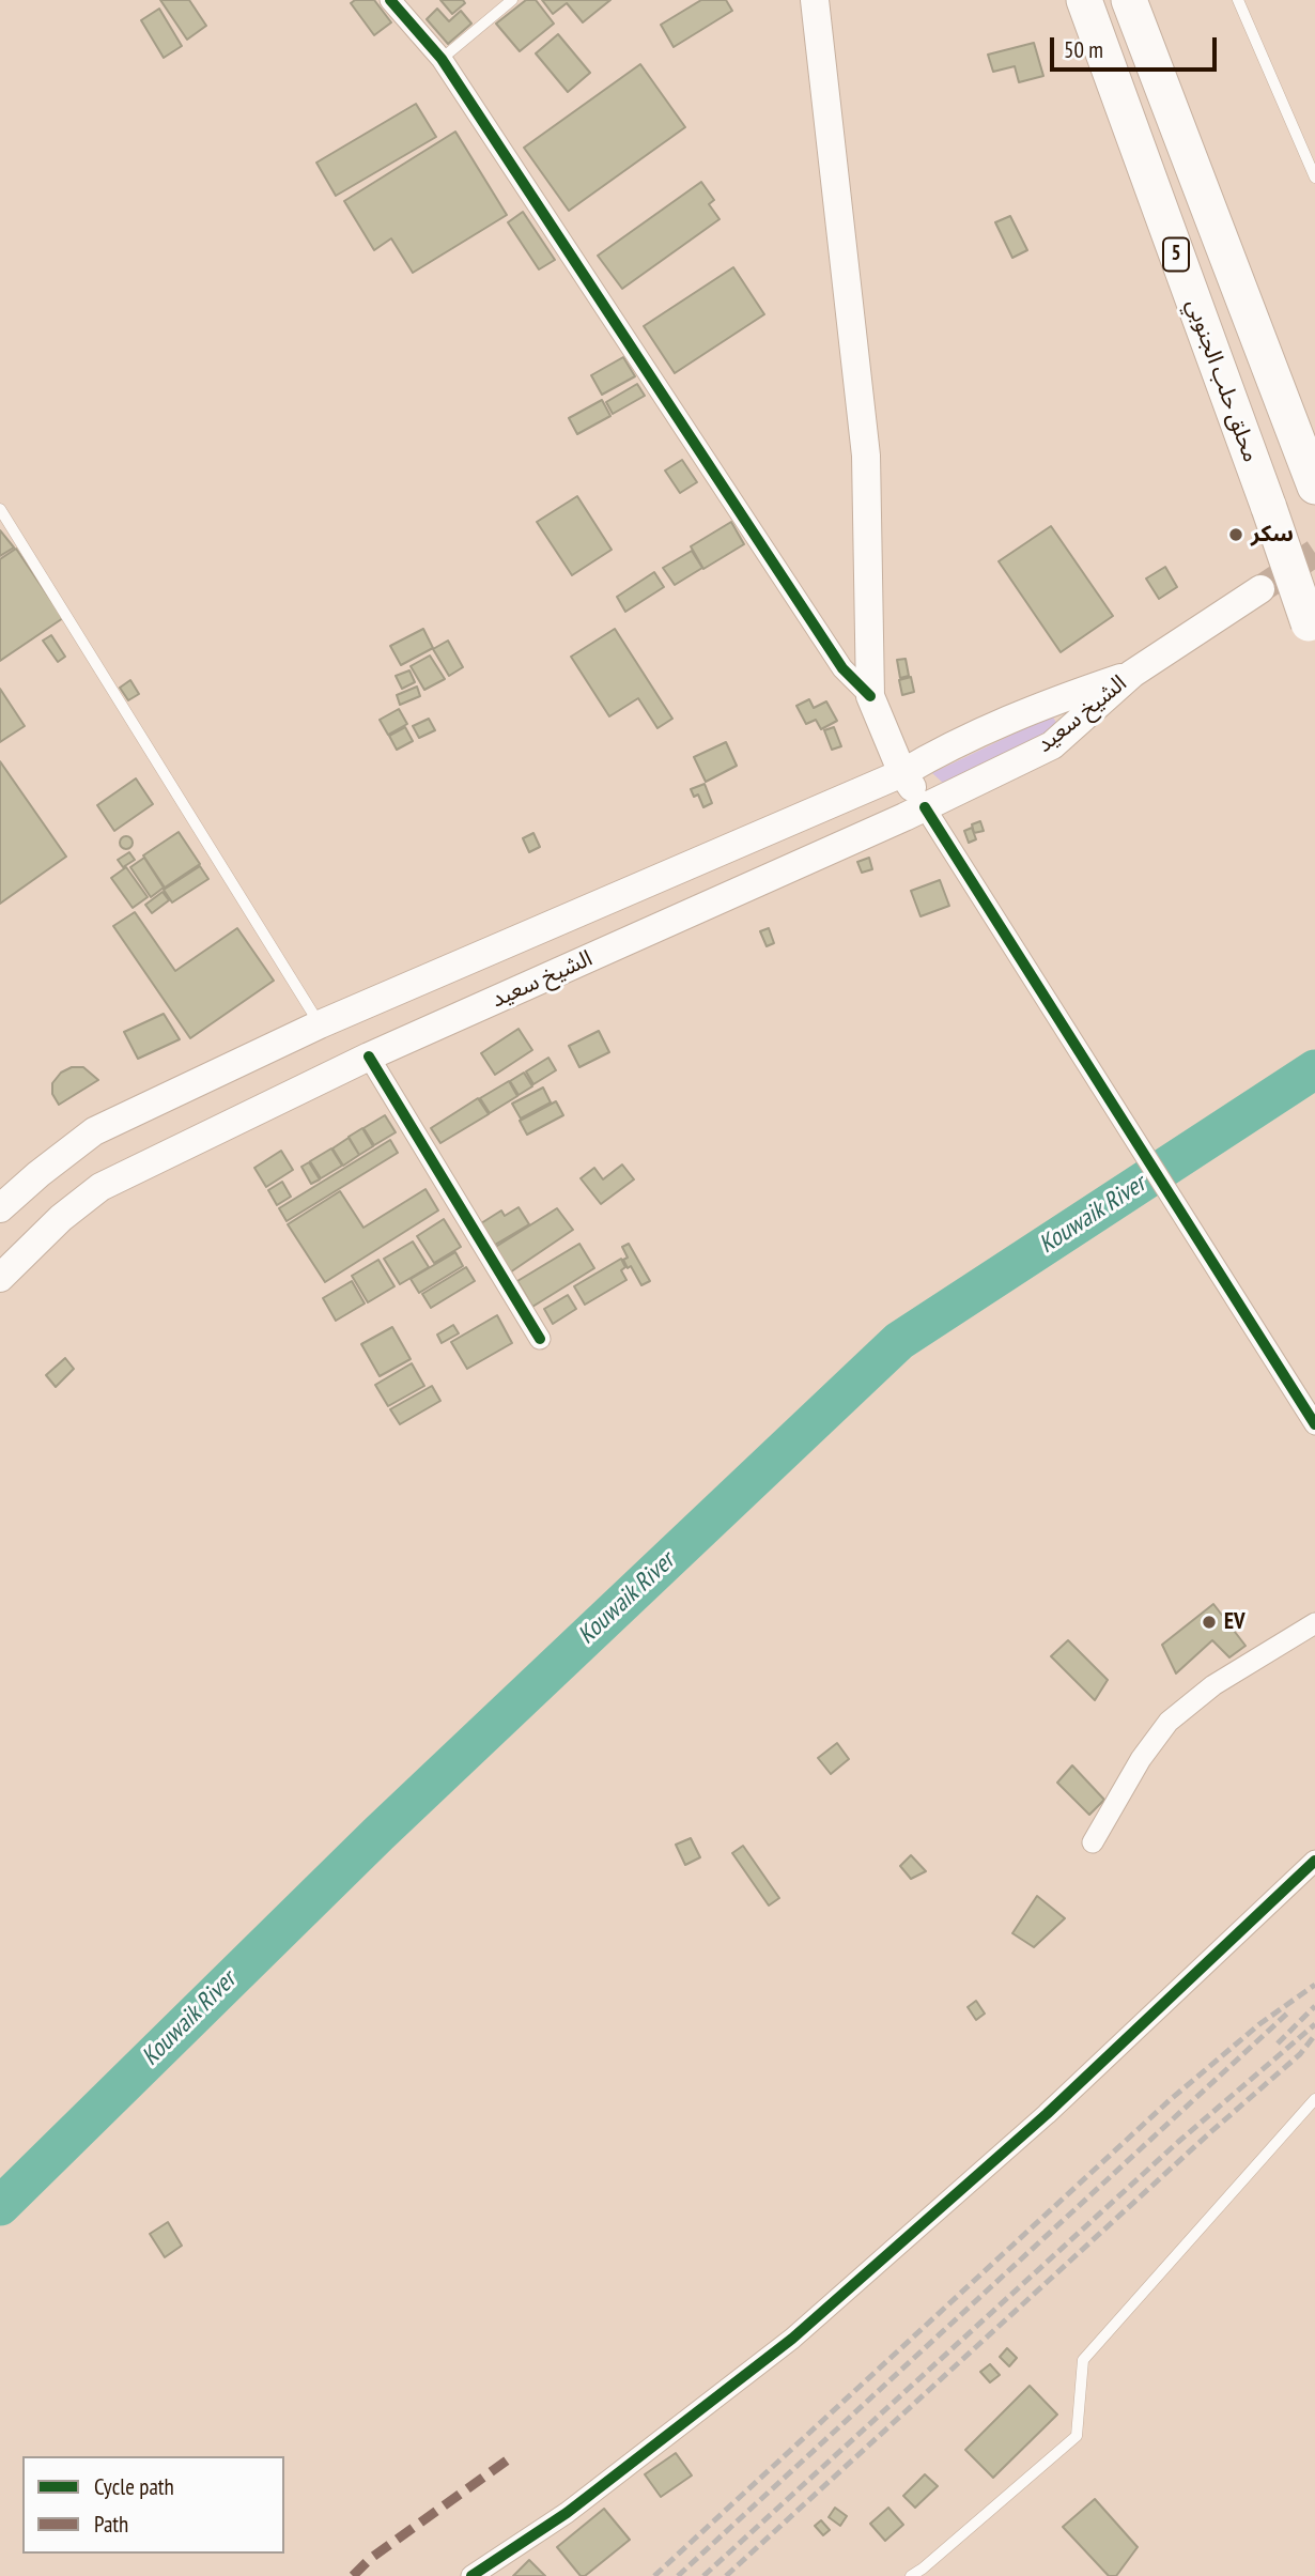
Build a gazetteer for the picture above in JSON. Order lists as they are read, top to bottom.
{
  "streets": {
    "highway": ["5", "محلق حلب الجنوبي"],
    "main road": ["الشيخ سعيد"]
  },
  "water": ["Kouwaik River"],
  "places": ["سكر", "EV"],
  "legend": ["Cycle path", "Path"],
  "scale_bar": "50 m"
}
